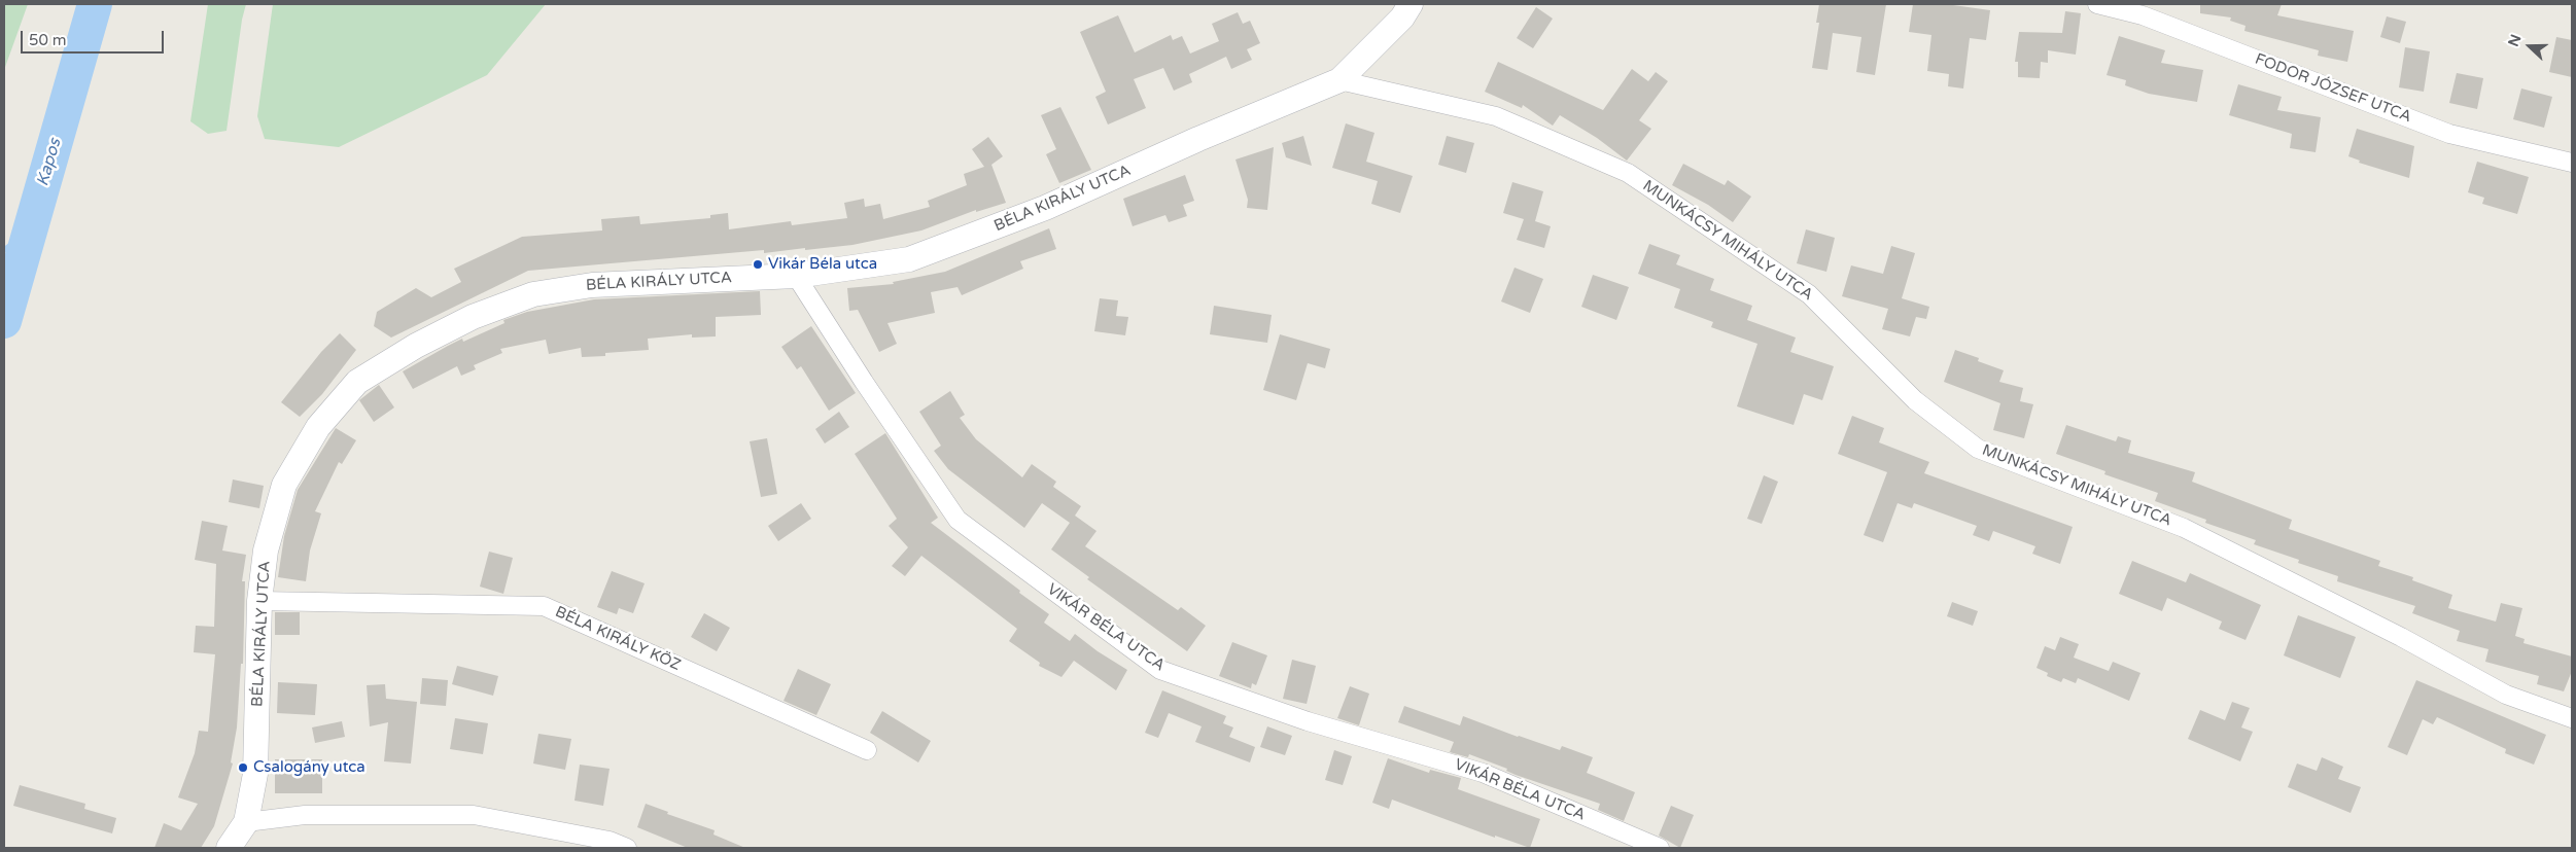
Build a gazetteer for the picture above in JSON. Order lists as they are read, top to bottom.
{
  "streets": {
    "street": [
      "FODOR JÓZSEF UTCA",
      "BÉLA KIRÁLY UTCA",
      "MUNKÁCSY MIHÁLY UTCA",
      "VIKÁR BÉLA UTCA",
      "BÉLA KIRÁLY KÖZ"
    ]
  },
  "crossings": [
    ["BÉLA KIRÁLY UTCA", "MUNKÁCSY MIHÁLY UTCA"],
    ["BÉLA KIRÁLY UTCA", "VIKÁR BÉLA UTCA"],
    ["BÉLA KIRÁLY UTCA", "BÉLA KIRÁLY KÖZ"]
  ],
  "water": ["Kapos"],
  "places": ["Vikár Béla utca", "Csalogány utca"],
  "scale_bar": "50 m",
  "north": "left"
}
